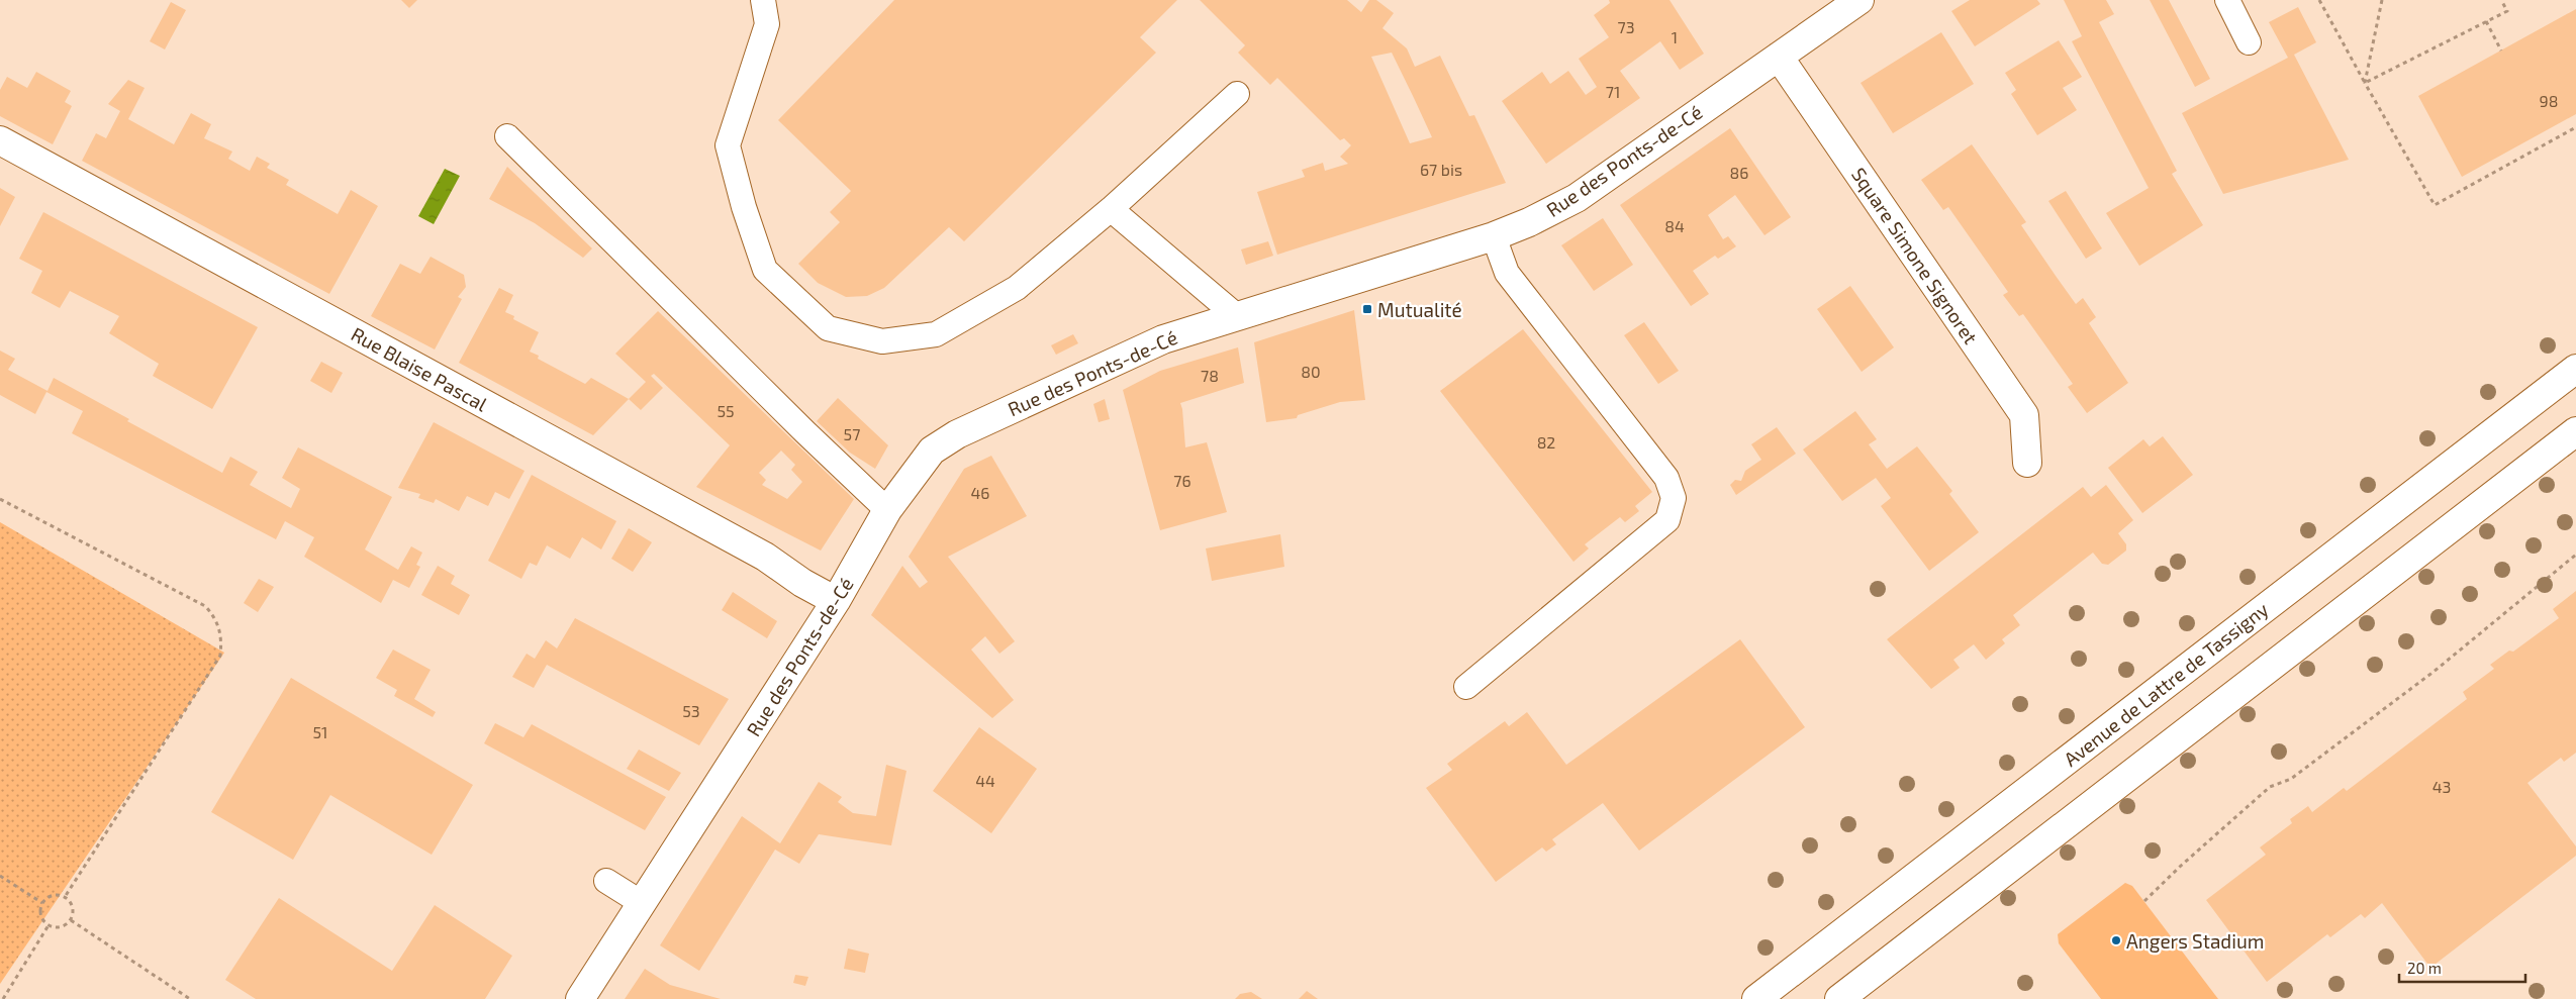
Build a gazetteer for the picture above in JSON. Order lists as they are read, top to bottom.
{
  "streets": {
    "street": [
      "Rue des Ponts-de-Cé",
      "Square Simone Signoret",
      "Rue Blaise Pascal",
      "Avenue de Lattre de Tassigny"
    ]
  },
  "crossings": [
    ["Rue des Ponts-de-Cé", "Square Simone Signoret"],
    ["Rue des Ponts-de-Cé", "Rue Blaise Pascal"]
  ],
  "places": {
    "transit": ["Mutualité"],
    "other": ["Angers Stadium"]
  },
  "house_numbers": [
    "73",
    "1",
    "71",
    "98",
    "67 bis",
    "86",
    "84",
    "80",
    "78",
    "55",
    "57",
    "82",
    "76",
    "46",
    "53",
    "51",
    "44",
    "43"
  ],
  "scale_bar": "20 m"
}
